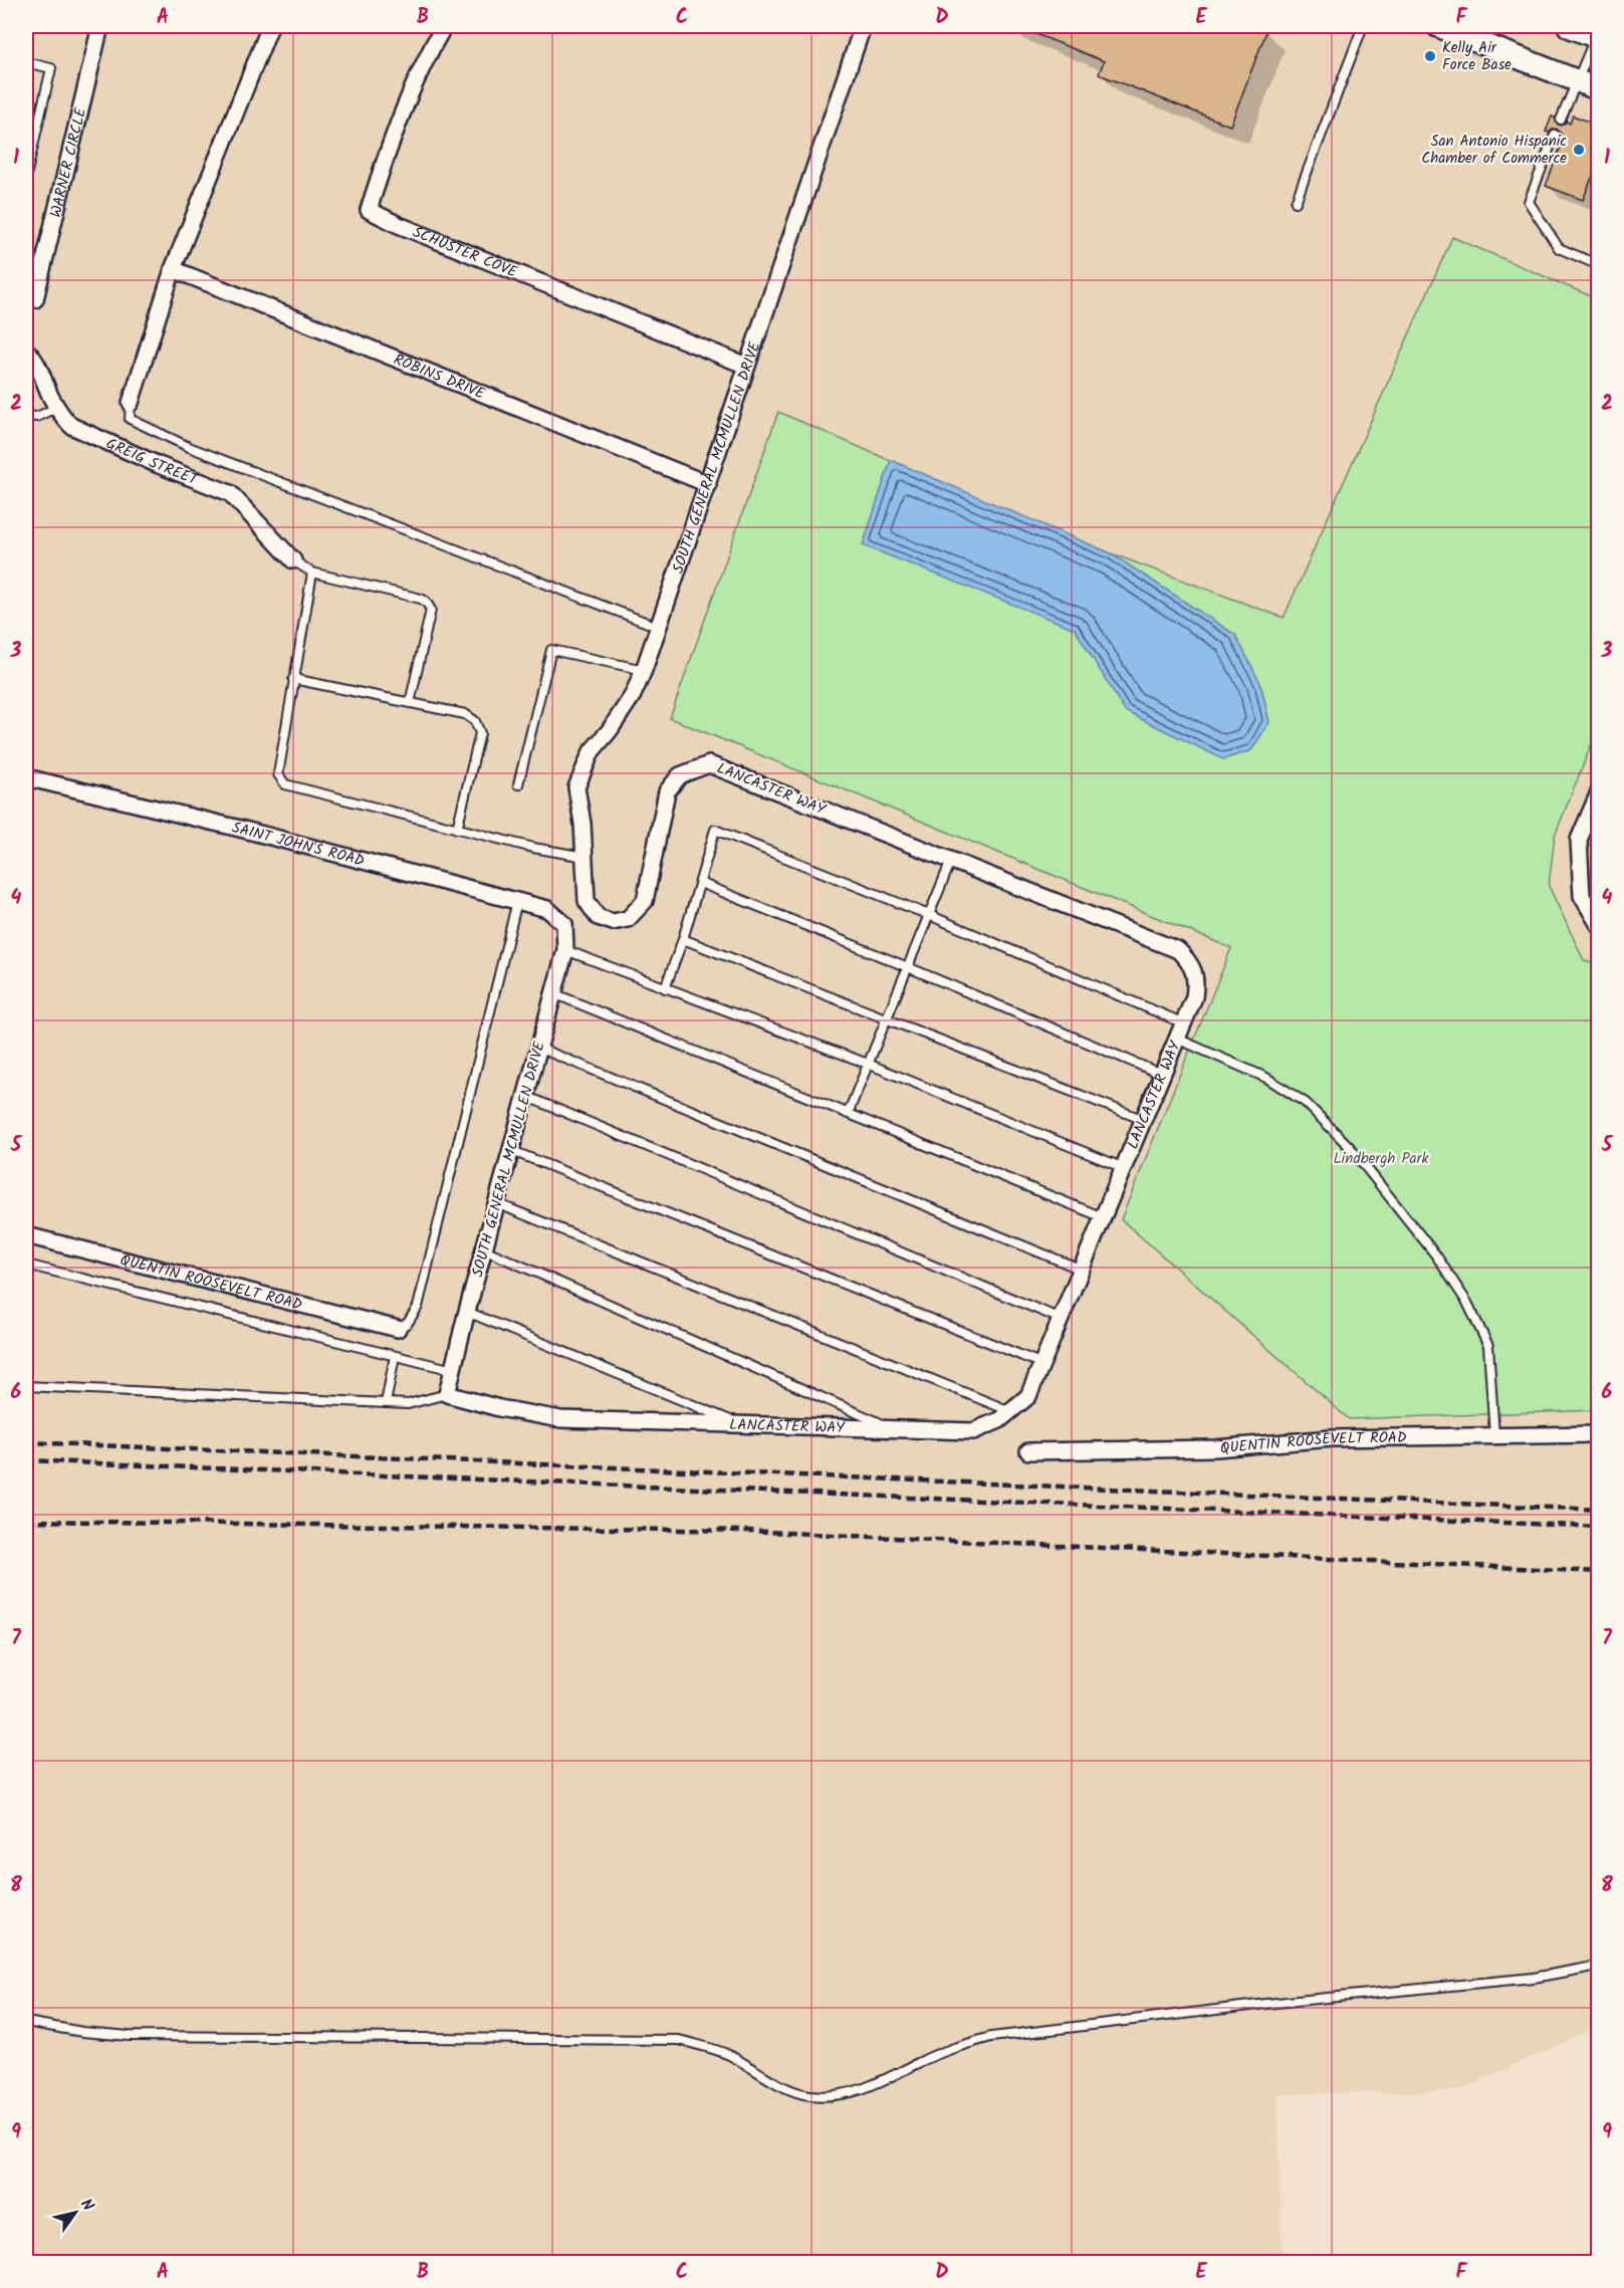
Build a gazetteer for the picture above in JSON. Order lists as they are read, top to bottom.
{
  "streets": {
    "street": [
      "WARNER CIRCLE",
      "SCHUSTER COVE",
      "ROBINS DRIVE",
      "SOUTH GENERAL MCMULLEN DRIVE",
      "GREIG STREET",
      "LANCASTER WAY",
      "SAINT JOHN'S ROAD",
      "QUENTIN ROOSEVELT ROAD"
    ]
  },
  "crossings": [
    ["SCHUSTER COVE", "SOUTH GENERAL MCMULLEN DRIVE"],
    ["ROBINS DRIVE", "SOUTH GENERAL MCMULLEN DRIVE"],
    ["SOUTH GENERAL MCMULLEN DRIVE", "LANCASTER WAY"],
    ["SOUTH GENERAL MCMULLEN DRIVE", "SAINT JOHN'S ROAD"]
  ],
  "parks": ["Lindbergh Park"],
  "places": ["Kelly Air Force Base", "San Antonio Hispanic Chamber of Commerce"],
  "north": "top right",
  "grid": {
    "columns": [
      "A",
      "B",
      "C",
      "D",
      "E",
      "F"
    ],
    "rows": [
      "1",
      "2",
      "3",
      "4",
      "5",
      "6",
      "7",
      "8",
      "9"
    ]
  }
}
